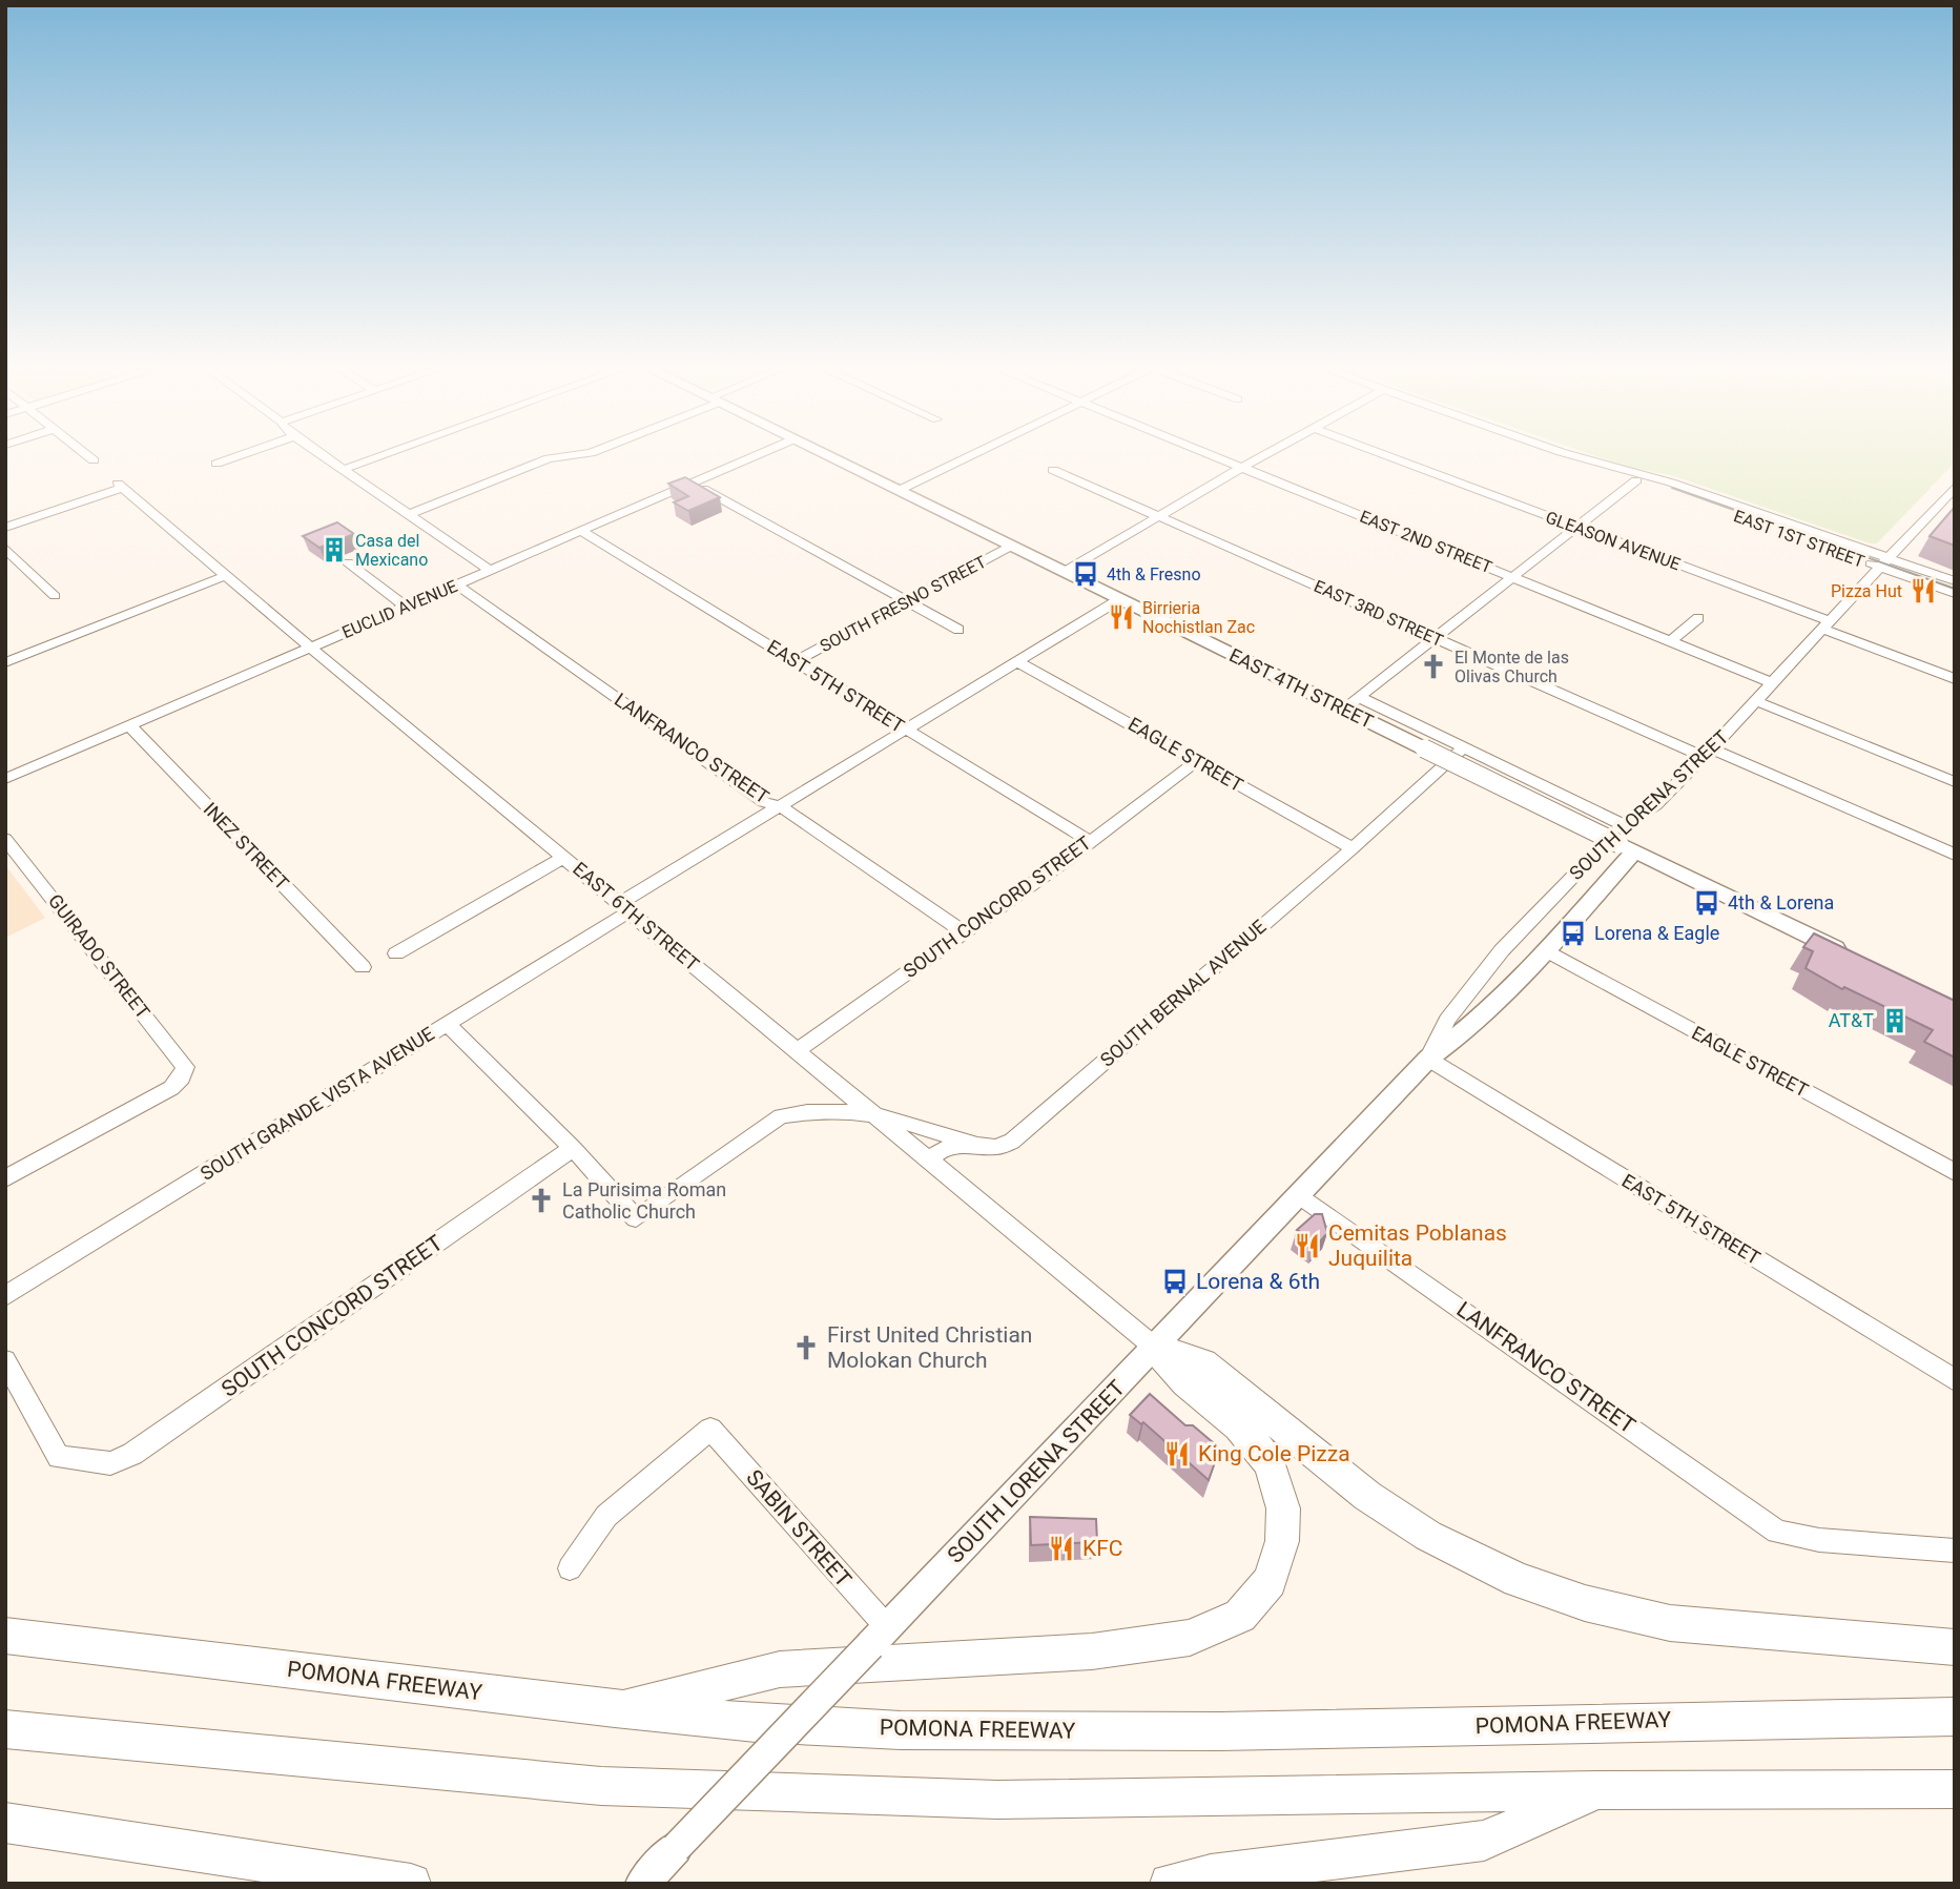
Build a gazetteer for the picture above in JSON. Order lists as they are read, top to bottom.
{
  "streets": {
    "highway": ["POMONA FREEWAY"],
    "main road": ["EAST 4TH STREET", "SOUTH LORENA STREET"],
    "street": [
      "EAST 1ST STREET",
      "GLEASON AVENUE",
      "EAST 2ND STREET",
      "SOUTH FRESNO STREET",
      "EUCLID AVENUE",
      "EAST 3RD STREET",
      "EAST 5TH STREET",
      "LANFRANCO STREET",
      "EAGLE STREET",
      "INEZ STREET",
      "SOUTH CONCORD STREET",
      "EAST 6TH STREET",
      "GUIRADO STREET",
      "SOUTH BERNAL AVENUE",
      "SOUTH GRANDE VISTA AVENUE",
      "SABIN STREET"
    ]
  },
  "crossings": [
    ["EAST 1ST STREET", "SOUTH LORENA STREET"],
    ["GLEASON AVENUE", "SOUTH LORENA STREET"],
    ["EAST 2ND STREET", "SOUTH LORENA STREET"],
    ["SOUTH FRESNO STREET", "EAST 5TH STREET"],
    ["SOUTH FRESNO STREET", "EAST 4TH STREET"],
    ["EUCLID AVENUE", "EAST 5TH STREET"],
    ["EUCLID AVENUE", "LANFRANCO STREET"],
    ["EUCLID AVENUE", "INEZ STREET"],
    ["EUCLID AVENUE", "EAST 6TH STREET"],
    ["EAST 3RD STREET", "SOUTH LORENA STREET"],
    ["EAST 5TH STREET", "SOUTH LORENA STREET"],
    ["EAST 5TH STREET", "SOUTH CONCORD STREET"],
    ["EAST 5TH STREET", "SOUTH GRANDE VISTA AVENUE"],
    ["EAST 4TH STREET", "SOUTH LORENA STREET"],
    ["EAST 4TH STREET", "SOUTH BERNAL AVENUE"],
    ["EAST 4TH STREET", "SOUTH GRANDE VISTA AVENUE"],
    ["LANFRANCO STREET", "SOUTH LORENA STREET"],
    ["LANFRANCO STREET", "SOUTH CONCORD STREET"],
    ["LANFRANCO STREET", "SOUTH GRANDE VISTA AVENUE"],
    ["EAGLE STREET", "SOUTH LORENA STREET"],
    ["EAGLE STREET", "SOUTH CONCORD STREET"],
    ["EAGLE STREET", "SOUTH BERNAL AVENUE"],
    ["EAGLE STREET", "SOUTH GRANDE VISTA AVENUE"],
    ["SOUTH LORENA STREET", "EAST 6TH STREET"],
    ["SOUTH LORENA STREET", "SABIN STREET"],
    ["SOUTH CONCORD STREET", "EAST 6TH STREET"],
    ["EAST 6TH STREET", "SOUTH BERNAL AVENUE"],
    ["EAST 6TH STREET", "SOUTH GRANDE VISTA AVENUE"]
  ],
  "places": {
    "building": ["Casa del Mexicano", "AT&T"],
    "bus stop": [
      "4th & Fresno",
      "4th & Lorena",
      "Lorena & Eagle",
      "Lorena & 6th"
    ],
    "restaurant": [
      "Pizza Hut",
      "Birrieria Nochistlan Zac",
      "Cemitas Poblanas Juquilita",
      "King Cole Pizza",
      "KFC"
    ],
    "church": ["El Monte de las Olivas Church", "La Purisima Roman Catholic Church", "First United Christian Molokan Church"]
  }
}
